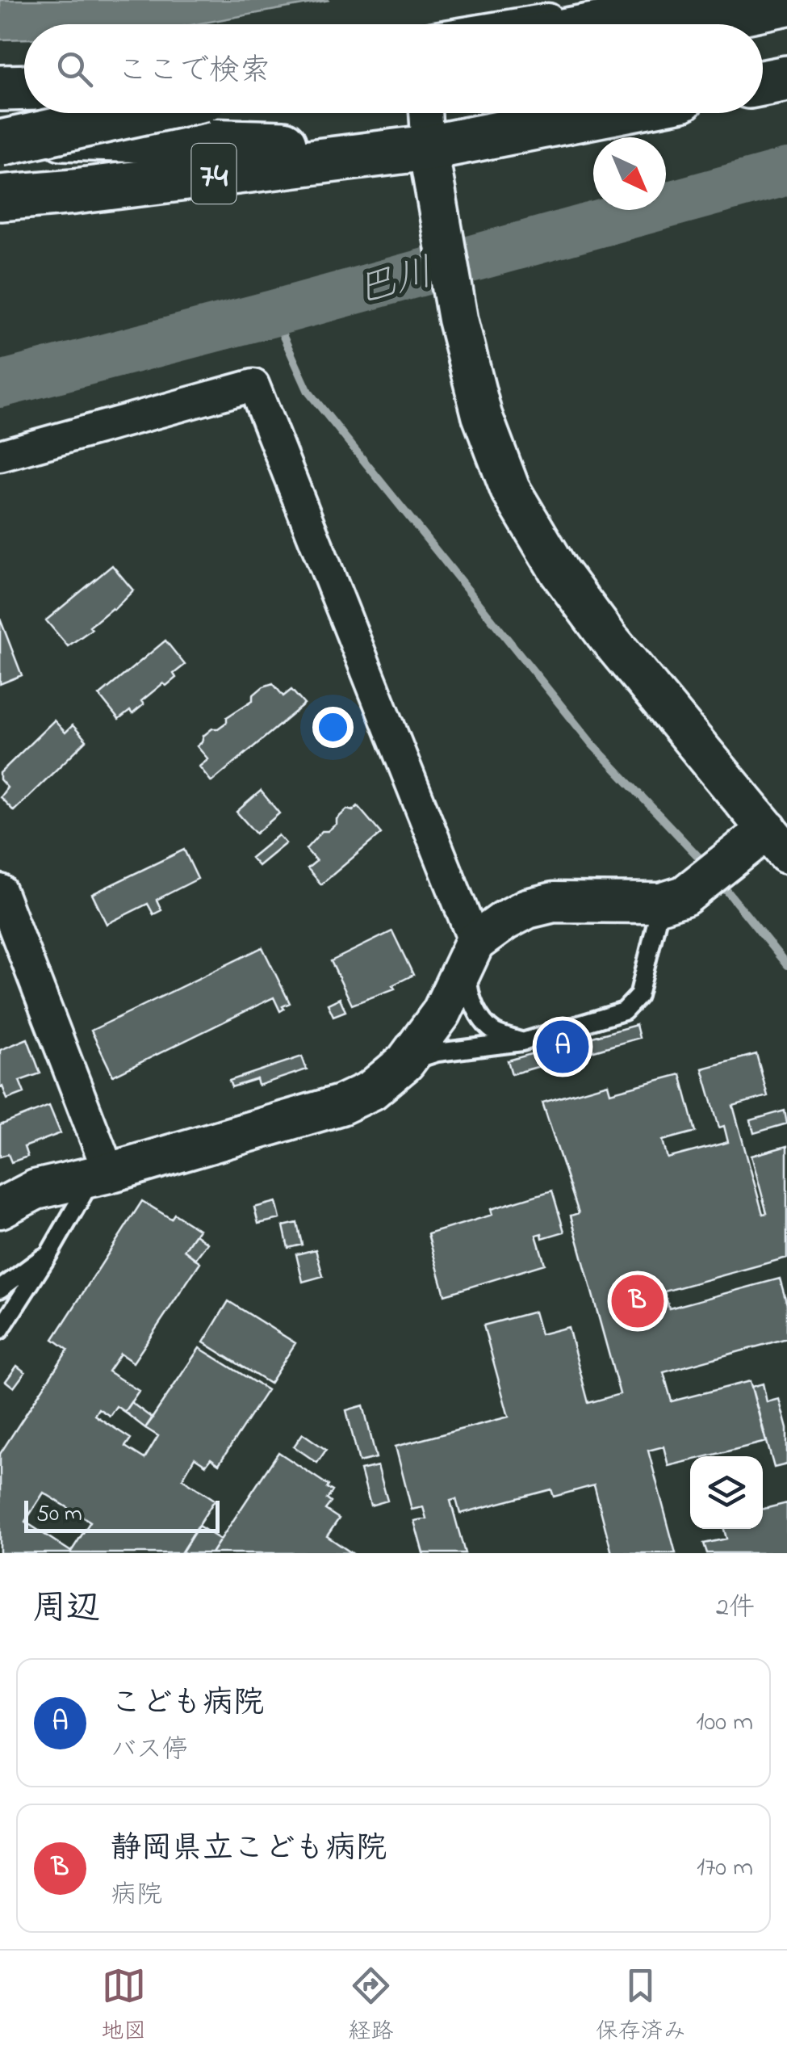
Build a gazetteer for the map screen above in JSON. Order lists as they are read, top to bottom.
{
  "streets": {
    "main road": ["74"]
  },
  "water": ["巴川"],
  "scale_bar": "50 m",
  "north": "bottom right",
  "page": {
    "search": "ここで検索",
    "pins": ["A", "B"],
    "scale": "50 m",
    "heading": ["周辺", "2件"],
    "list": [
      {
        "mark": "A",
        "name": "こども病院",
        "note": "バス停",
        "value": "100 m"
      },
      {
        "mark": "B",
        "name": "静岡県立こども病院",
        "note": "病院",
        "value": "170 m"
      }
    ],
    "nav": ["地図", "経路", "保存済み"]
  }
}
